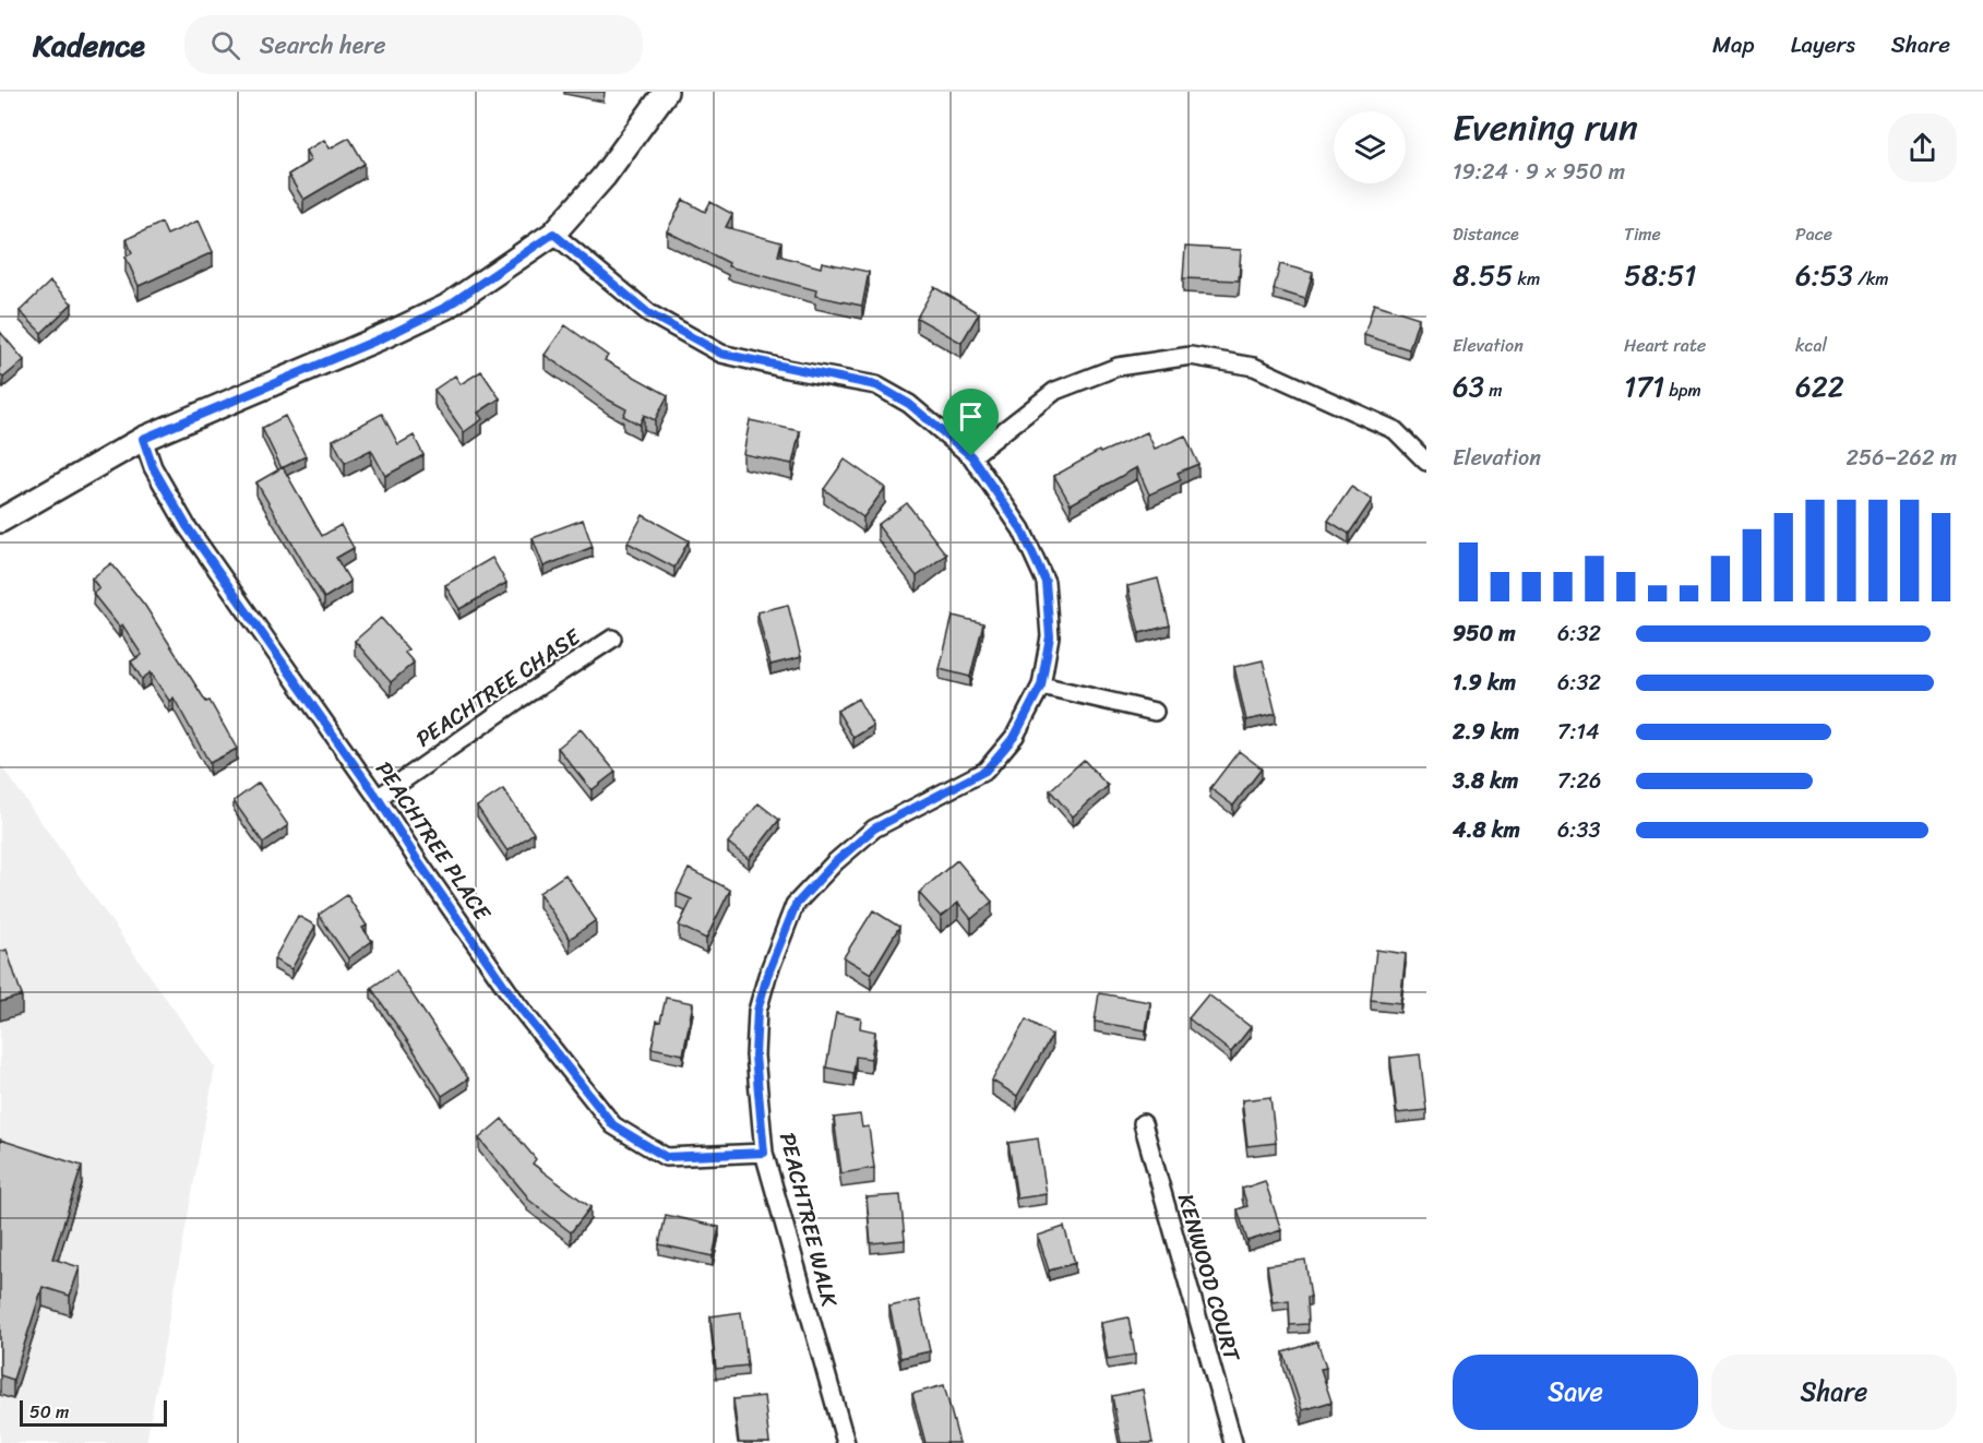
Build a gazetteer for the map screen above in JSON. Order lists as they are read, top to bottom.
{
  "streets": {
    "street": [
      "PEACHTREE CHASE",
      "PEACHTREE PLACE",
      "PEACHTREE WALK",
      "KENWOOD COURT"
    ]
  },
  "crossings": [
    ["PEACHTREE CHASE", "PEACHTREE PLACE"],
    ["PEACHTREE PLACE", "PEACHTREE WALK"]
  ],
  "scale_bar": "50 m",
  "page": {
    "header": "Kadence",
    "search": "Search here",
    "nav": ["Map", "Layers", "Share"],
    "heading": ["Evening run", "19:24 · 9 × 950 m"],
    "stats": [
      ["Distance", "8.55 km"],
      ["Time", "58:51"],
      ["Pace", "6:53 /km"],
      ["Elevation", "63 m"],
      ["Heart rate", "171 bpm"],
      ["kcal", "622"]
    ],
    "chart": ["Elevation", "256–262 m"],
    "list": [
      {
        "name": "950 m",
        "note": "6:32"
      },
      {
        "name": "1.9 km",
        "note": "6:32"
      },
      {
        "name": "2.9 km",
        "note": "7:14"
      },
      {
        "name": "3.8 km",
        "note": "7:26"
      },
      {
        "name": "4.8 km",
        "note": "6:33"
      }
    ],
    "buttons": ["Save", "Share"],
    "scale": "50 m"
  }
}
